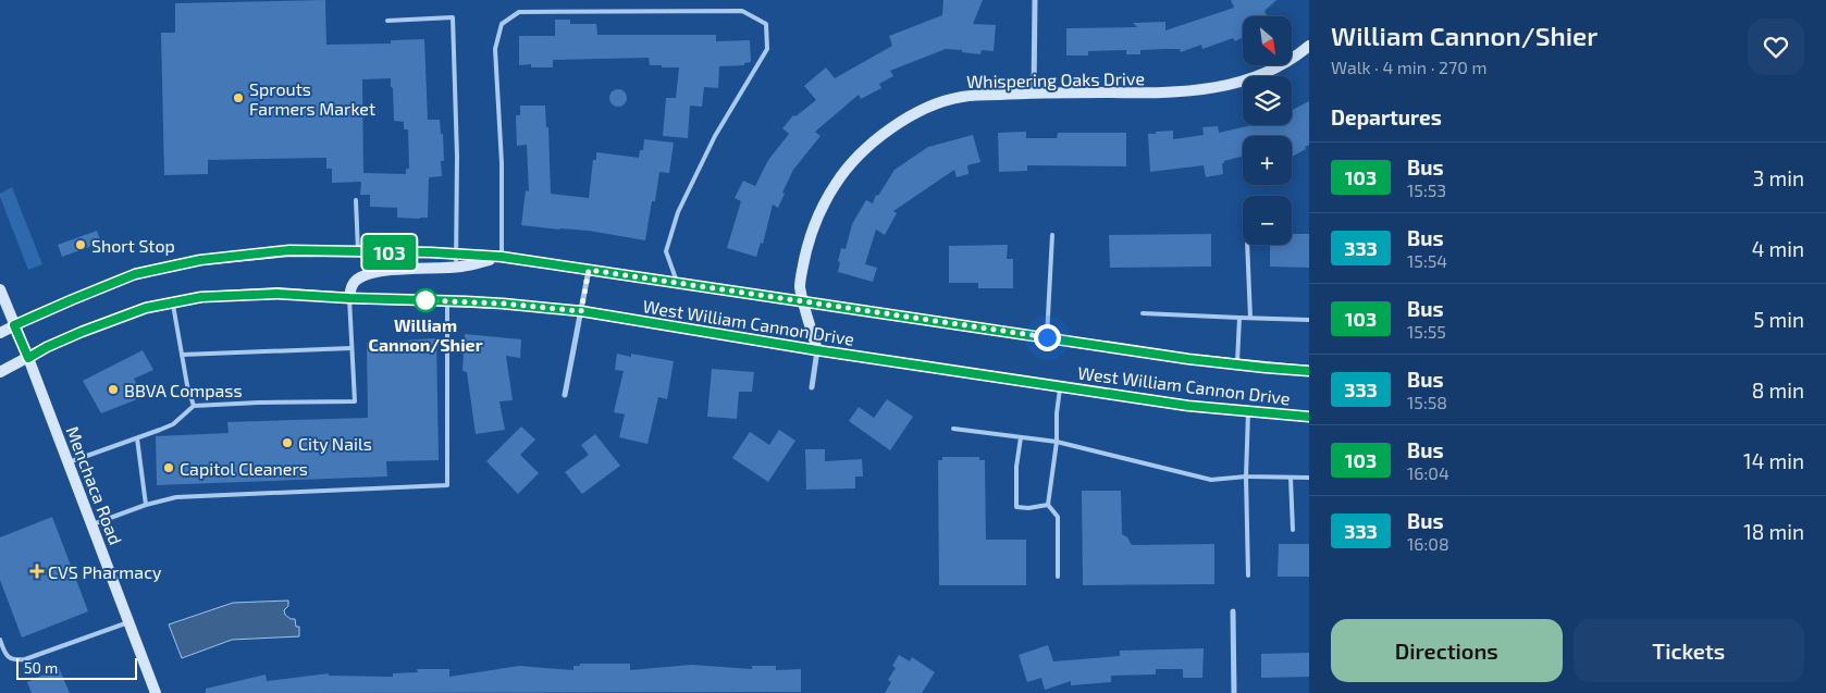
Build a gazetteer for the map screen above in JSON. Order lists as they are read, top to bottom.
{
  "streets": {
    "main road": ["Whispering Oaks Drive", "West William Cannon Drive", "Menchaca Road"]
  },
  "crossings": [
    ["Whispering Oaks Drive", "West William Cannon Drive"],
    ["West William Cannon Drive", "Menchaca Road"]
  ],
  "places": {
    "other": [
      "Sprouts Farmers Market",
      "Short Stop",
      "William Cannon/Shier",
      "BBVA Compass",
      "City Nails",
      "Capitol Cleaners"
    ],
    "health": ["CVS Pharmacy"]
  },
  "lines": ["bus line 103"],
  "scale_bar": "50 m",
  "north": "bottom right",
  "page": {
    "on_map": "103",
    "heading": [
      ["William Cannon/Shier", "Walk · 4 min · 270 m"],
      "Departures"
    ],
    "map_buttons": ["+", "−"],
    "list": [
      {
        "mark": "103",
        "name": "Bus",
        "note": "15:53",
        "value": "3 min"
      },
      {
        "mark": "333",
        "name": "Bus",
        "note": "15:54",
        "value": "4 min"
      },
      {
        "mark": "103",
        "name": "Bus",
        "note": "15:55",
        "value": "5 min"
      },
      {
        "mark": "333",
        "name": "Bus",
        "note": "15:58",
        "value": "8 min"
      },
      {
        "mark": "103",
        "name": "Bus",
        "note": "16:04",
        "value": "14 min"
      },
      {
        "mark": "333",
        "name": "Bus",
        "note": "16:08",
        "value": "18 min"
      }
    ],
    "buttons": ["Directions", "Tickets"],
    "scale": "50 m"
  }
}
